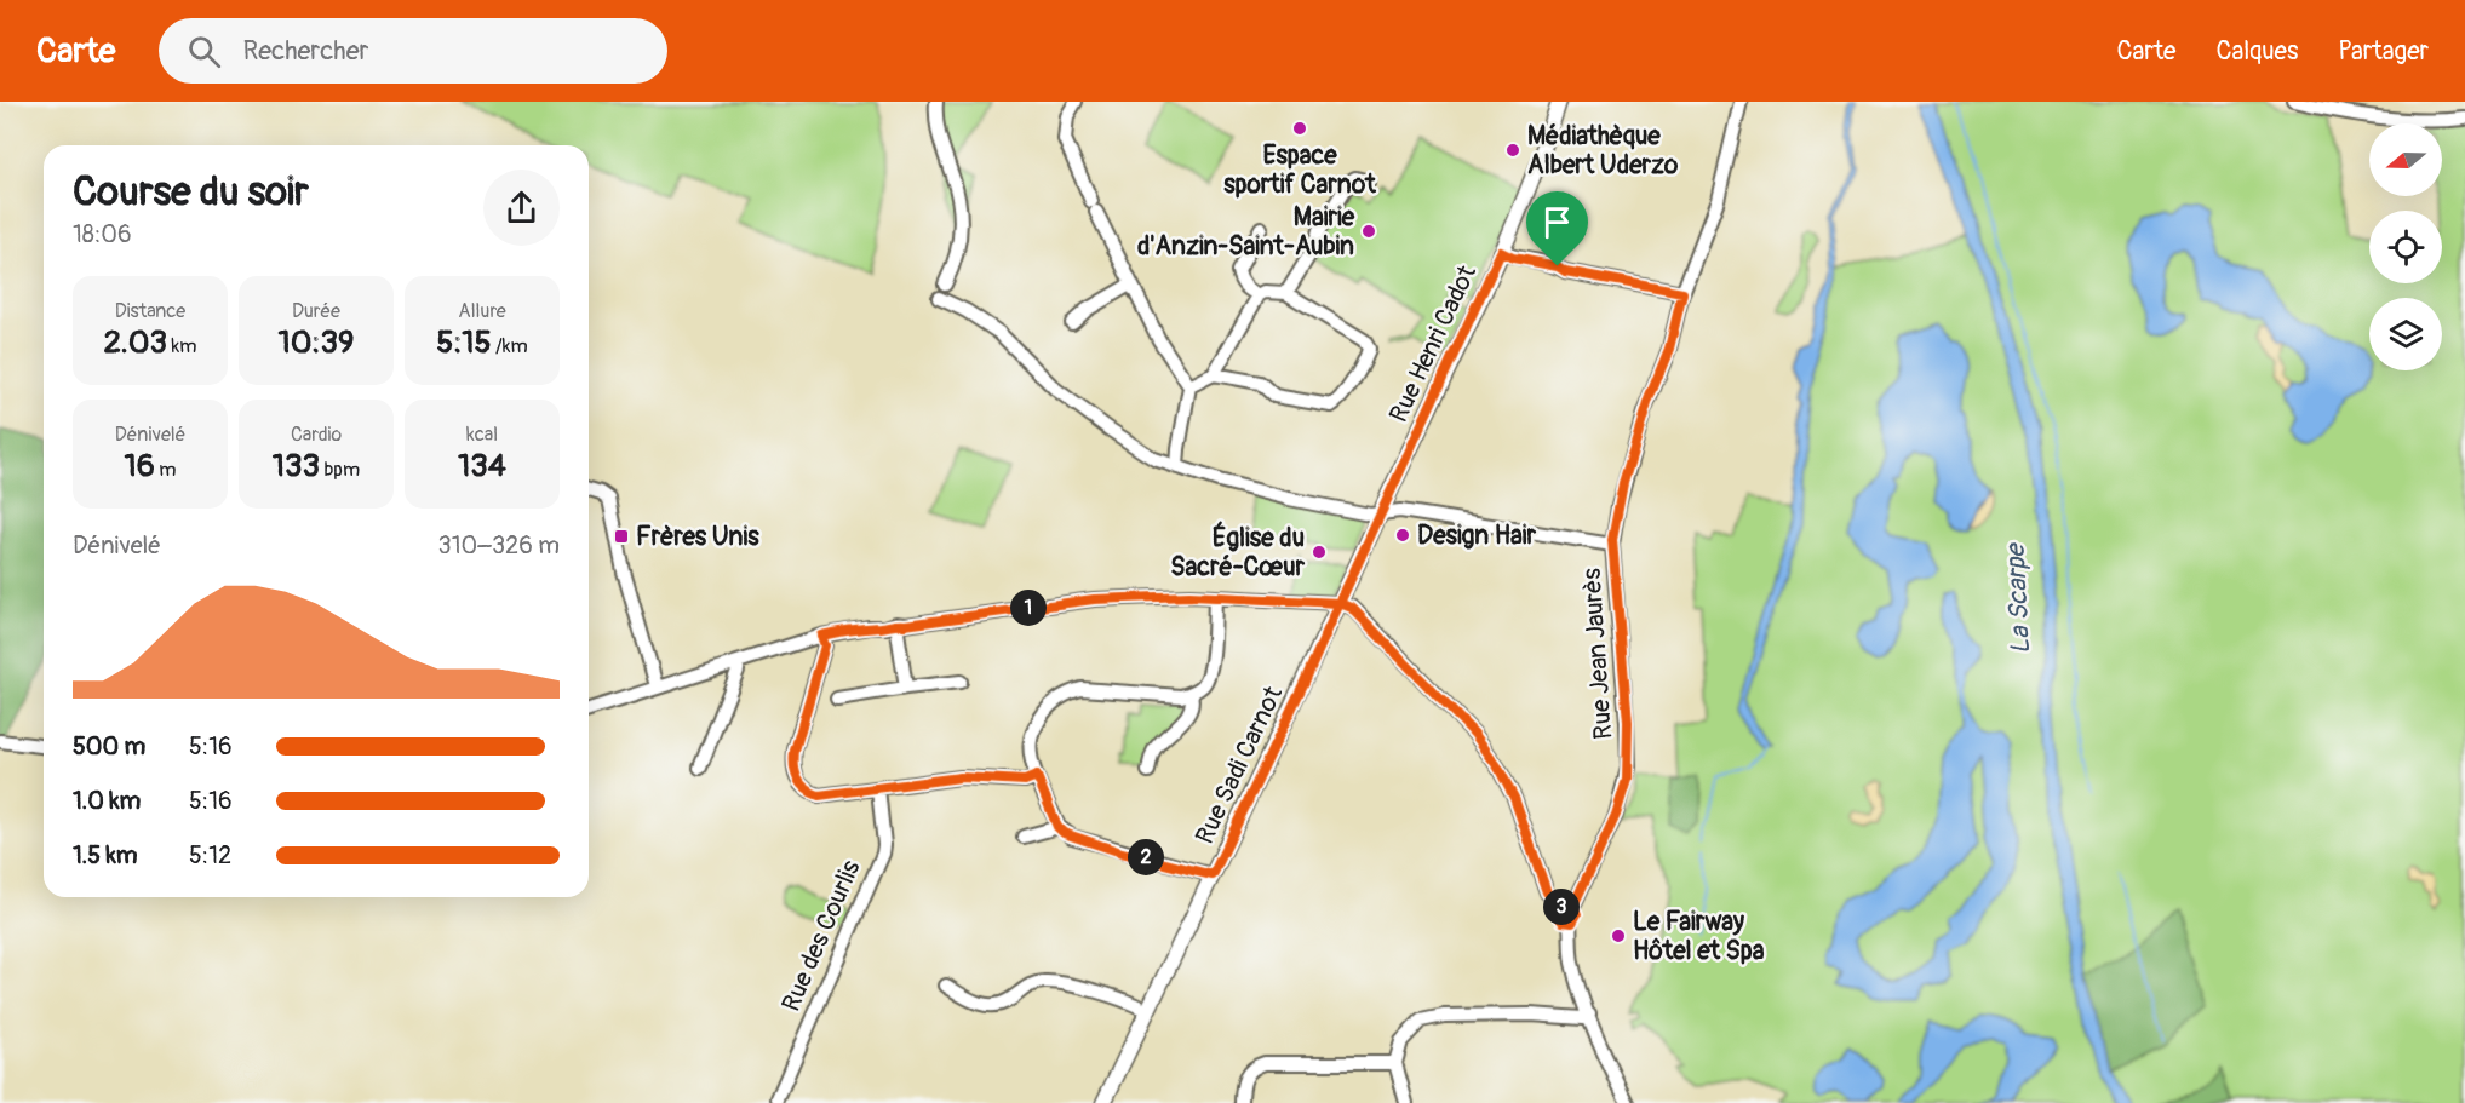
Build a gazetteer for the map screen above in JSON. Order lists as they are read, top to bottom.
{
  "streets": {
    "main road": ["Rue Henri Cadot", "Rue Sadi Carnot"],
    "street": ["Rue Jean Jaurès", "Rue des Courlis"]
  },
  "crossings": [
    ["Rue Henri Cadot", "Rue Sadi Carnot"]
  ],
  "water": ["La Scarpe"],
  "places": {
    "other": [
      "Espace sportif Carnot",
      "Médiathèque Albert Uderzo",
      "Mairie d'Anzin-Saint-Aubin",
      "Design Hair",
      "Église du Sacré-Cœur",
      "Le Fairway Hôtel et Spa"
    ],
    "transit": ["Frères Unis"]
  },
  "north": "left",
  "page": {
    "header": "Carte",
    "search": "Rechercher",
    "nav": ["Carte", "Calques", "Partager"],
    "heading": ["Course du soir", "18:06"],
    "stats": [
      ["Distance", "2.03 km"],
      ["Durée", "10:39"],
      ["Allure", "5:15 /km"],
      ["Dénivelé", "16 m"],
      ["Cardio", "133 bpm"],
      ["kcal", "134"]
    ],
    "chart": ["Dénivelé", "310–326 m"],
    "pins": ["1", "2", "3"],
    "list": [
      {
        "name": "500 m",
        "note": "5:16"
      },
      {
        "name": "1.0 km",
        "note": "5:16"
      },
      {
        "name": "1.5 km",
        "note": "5:12"
      }
    ]
  }
}
